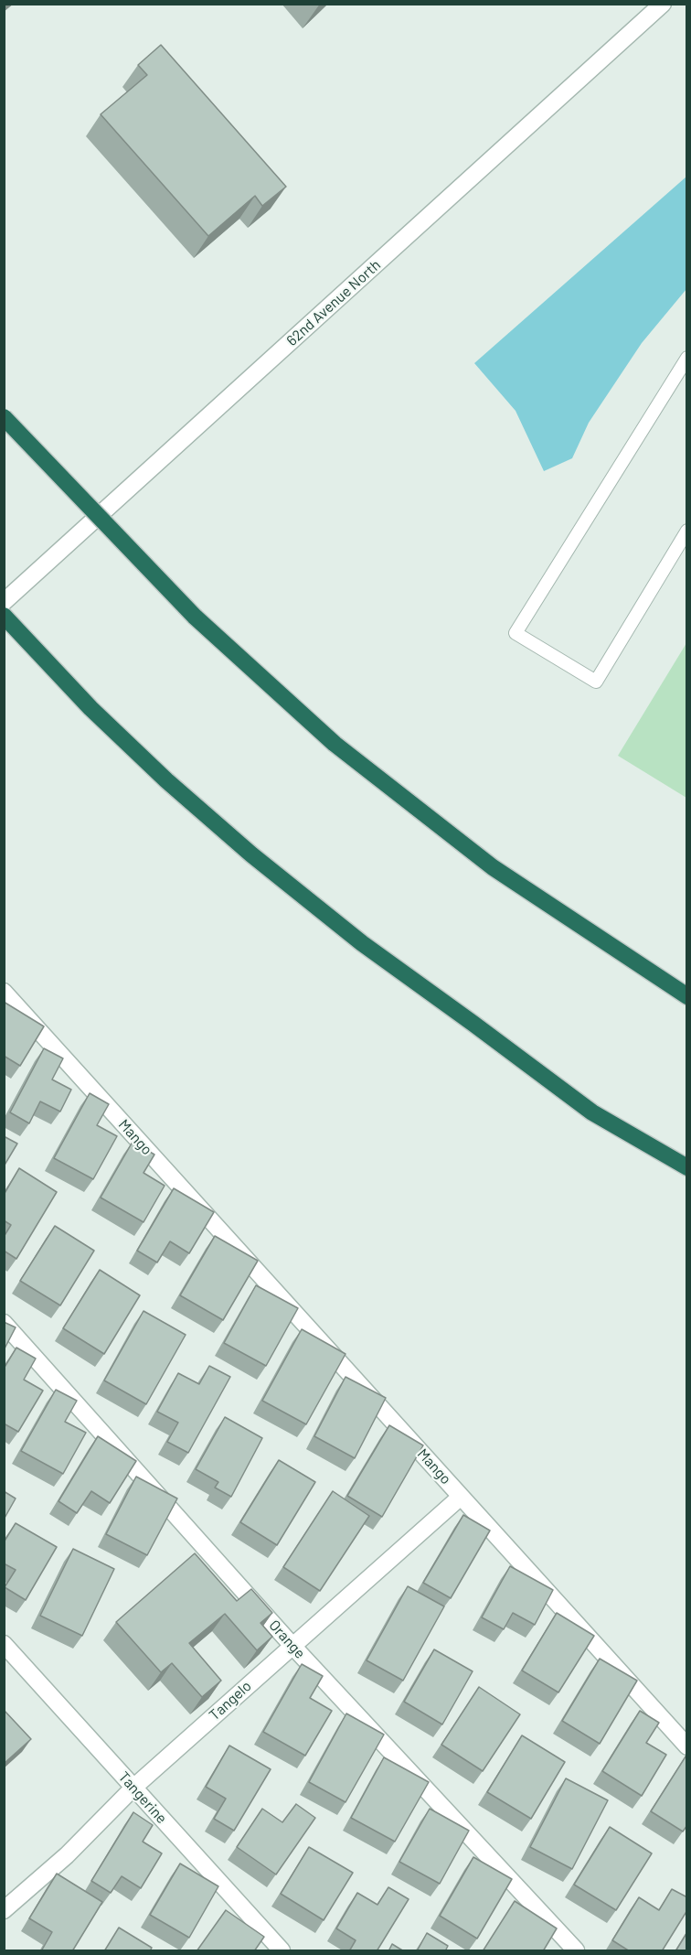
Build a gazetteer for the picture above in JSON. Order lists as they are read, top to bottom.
{
  "streets": {
    "street": [
      "62nd Avenue North",
      "Mango",
      "Orange",
      "Tangelo",
      "Tangerine"
    ]
  },
  "crossings": [
    ["Mango", "Tangelo"],
    ["Orange", "Tangelo"],
    ["Tangelo", "Tangerine"]
  ]
}
